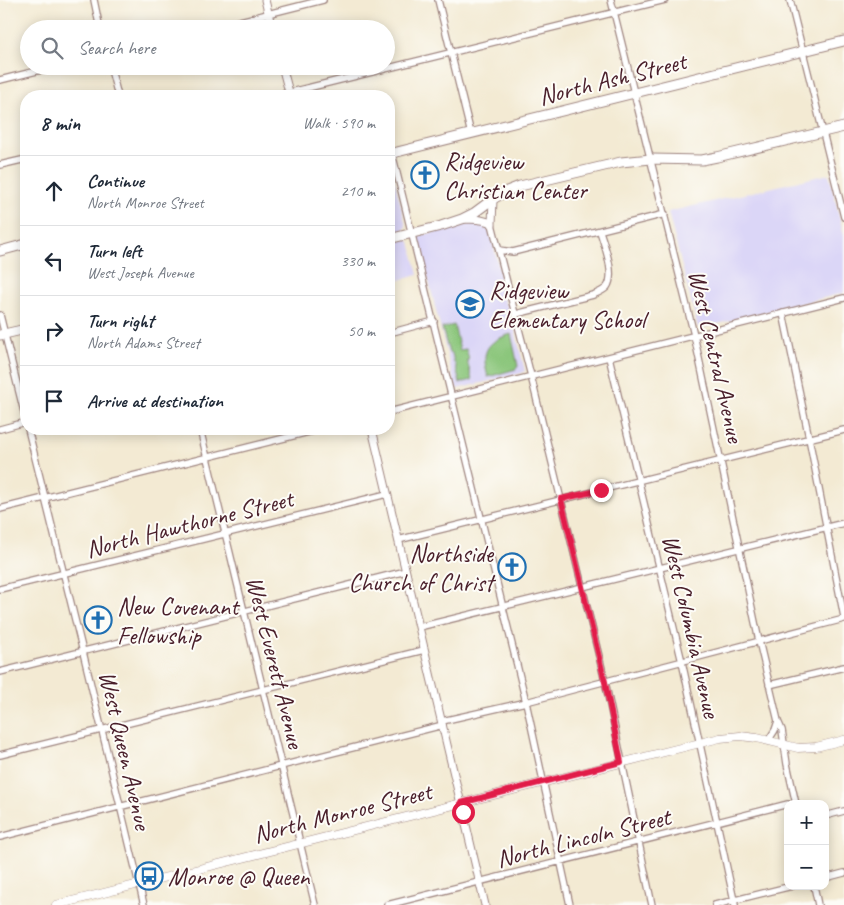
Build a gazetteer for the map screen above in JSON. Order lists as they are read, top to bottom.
{
  "streets": {
    "main road": ["North Ash Street", "North Monroe Street"],
    "street": [
      "West Central Avenue",
      "North Hawthorne Street",
      "West Columbia Avenue",
      "West Everett Avenue",
      "West Queen Avenue",
      "North Lincoln Street"
    ]
  },
  "crossings": [
    ["North Ash Street", "West Central Avenue"],
    ["West Central Avenue", "North Monroe Street"],
    ["North Hawthorne Street", "West Everett Avenue"],
    ["North Hawthorne Street", "West Queen Avenue"],
    ["West Columbia Avenue", "North Monroe Street"],
    ["West Columbia Avenue", "North Lincoln Street"],
    ["West Everett Avenue", "North Monroe Street"],
    ["West Queen Avenue", "North Monroe Street"]
  ],
  "places": {
    "church": ["Ridgeview Christian Center", "Northside Church of Christ", "New Covenant Fellowship"],
    "school or university": ["Ridgeview Elementary School"],
    "bus stop": ["Monroe @ Queen"]
  },
  "page": {
    "search": "Search here",
    "heading": ["8 min", "Walk · 590 m"],
    "list": [
      ["Continue", "North Monroe Street", "210 m"],
      ["Turn left", "West Joseph Avenue", "330 m"],
      ["Turn right", "North Adams Street", "50 m"],
      "Arrive at destination"
    ],
    "map_buttons": ["+", "−"]
  }
}
